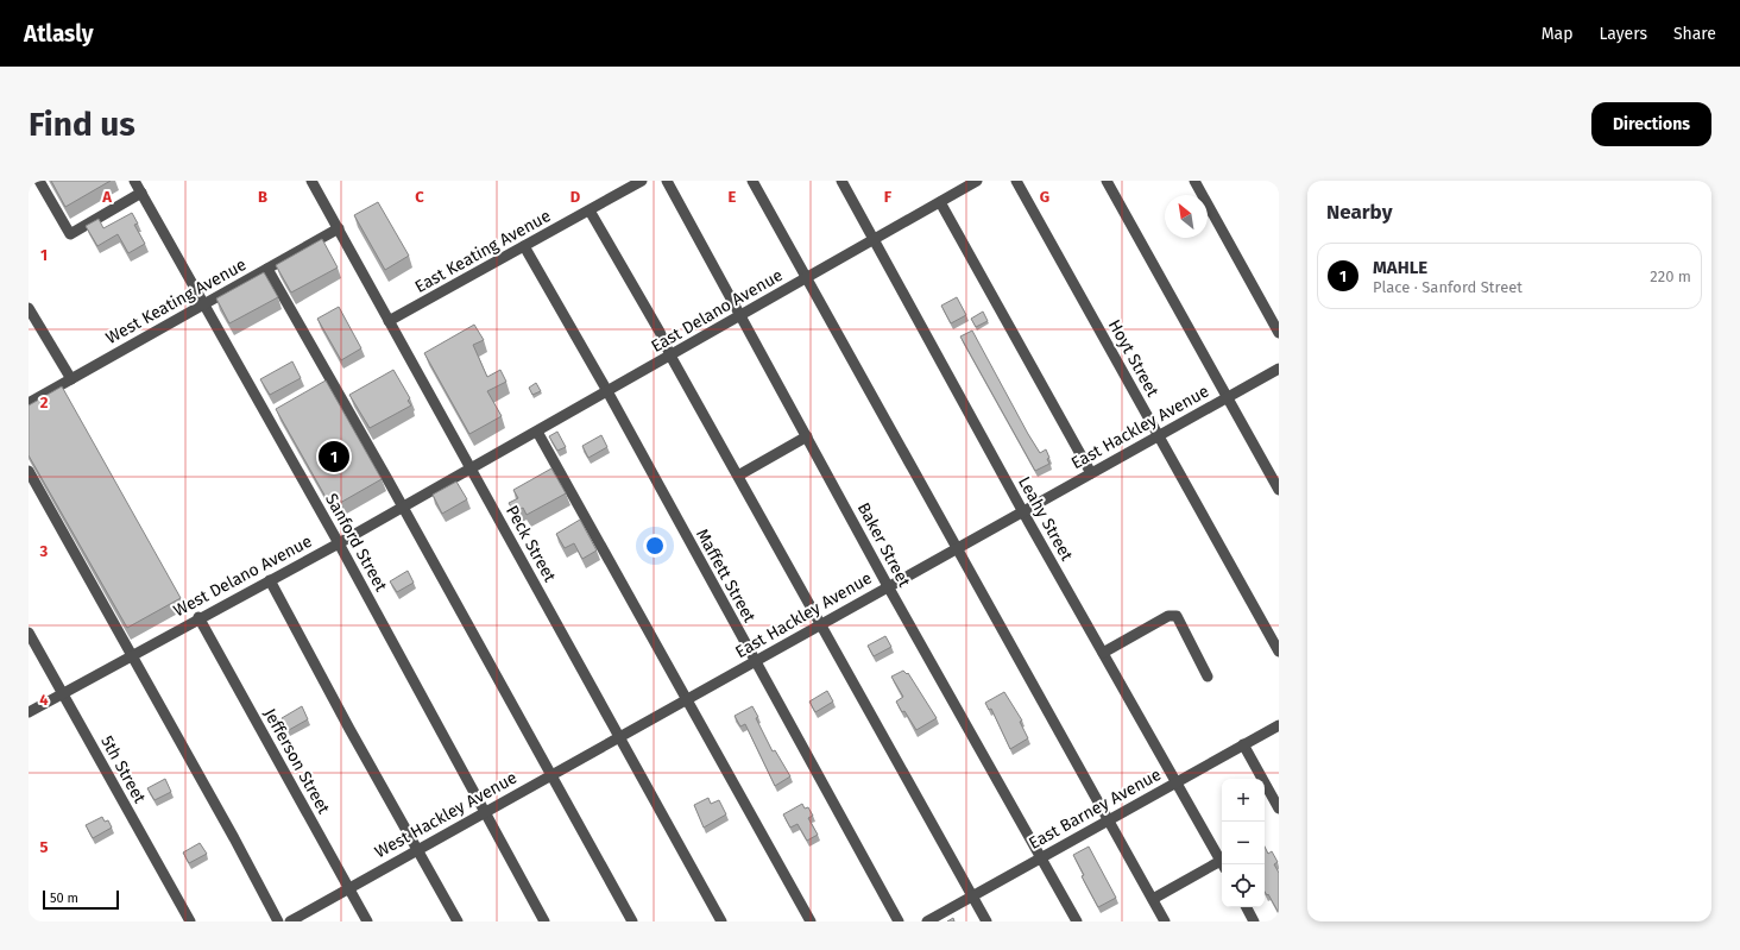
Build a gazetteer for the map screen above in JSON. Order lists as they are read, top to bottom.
{
  "streets": {
    "street": [
      "East Keating Avenue",
      "West Keating Avenue",
      "East Delano Avenue",
      "Hoyt Street",
      "East Hackley Avenue",
      "Leahy Street",
      "Sanford Street",
      "Peck Street",
      "Baker Street",
      "West Delano Avenue",
      "Maffett Street",
      "Jefferson Street",
      "5th Street",
      "East Barney Avenue",
      "West Hackley Avenue"
    ]
  },
  "crossings": [
    ["East Keating Avenue", "Peck Street"],
    ["East Keating Avenue", "Maffett Street"],
    ["West Keating Avenue", "Sanford Street"],
    ["West Keating Avenue", "Peck Street"],
    ["East Delano Avenue", "Leahy Street"],
    ["East Delano Avenue", "Peck Street"],
    ["East Delano Avenue", "Baker Street"],
    ["East Delano Avenue", "West Delano Avenue"],
    ["East Delano Avenue", "Maffett Street"],
    ["Hoyt Street", "East Hackley Avenue"],
    ["East Hackley Avenue", "Leahy Street"],
    ["East Hackley Avenue", "Peck Street"],
    ["East Hackley Avenue", "Baker Street"],
    ["East Hackley Avenue", "Maffett Street"],
    ["East Hackley Avenue", "West Hackley Avenue"],
    ["Leahy Street", "East Barney Avenue"],
    ["Sanford Street", "West Delano Avenue"],
    ["Sanford Street", "West Hackley Avenue"],
    ["Peck Street", "West Delano Avenue"],
    ["Peck Street", "West Hackley Avenue"],
    ["Baker Street", "East Barney Avenue"],
    ["West Delano Avenue", "Jefferson Street"],
    ["West Delano Avenue", "5th Street"],
    ["Jefferson Street", "West Hackley Avenue"]
  ],
  "scale_bar": "50 m",
  "north": "top left",
  "page": {
    "header": "Atlasly",
    "nav": ["Map", "Layers", "Share"],
    "buttons": "Directions",
    "title": "Find us",
    "heading": "Nearby",
    "list": [
      {
        "mark": "1",
        "name": "MAHLE",
        "note": "Place · Sanford Street",
        "value": "220 m"
      }
    ],
    "pins": "1",
    "map_buttons": ["+", "−"],
    "scale": "50 m"
  },
  "grid": {
    "columns": [
      "A",
      "B",
      "C",
      "D",
      "E",
      "F",
      "G"
    ],
    "rows": [
      "1",
      "2",
      "3",
      "4",
      "5"
    ]
  }
}
